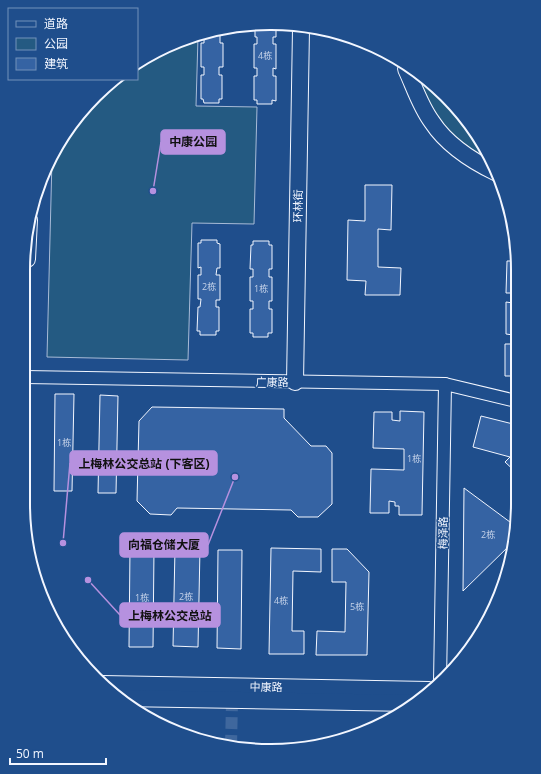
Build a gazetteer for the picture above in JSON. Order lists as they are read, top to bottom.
{
  "streets": {
    "main road": ["环林街", "中康路"],
    "street": ["广康路", "梅泽路"]
  },
  "crossings": [
    ["环林街", "广康路"],
    ["广康路", "梅泽路"]
  ],
  "places": [
    "中康公园",
    "向福仓储大厦",
    "上梅林公交总站 (下客区)",
    "上梅林公交总站"
  ],
  "house_numbers": [
    "4栋",
    "2栋",
    "1栋",
    "1栋",
    "1栋",
    "2栋",
    "2栋",
    "1栋",
    "4栋",
    "5栋"
  ],
  "legend": ["道路", "公园", "建筑"],
  "scale_bar": "50 m"
}
